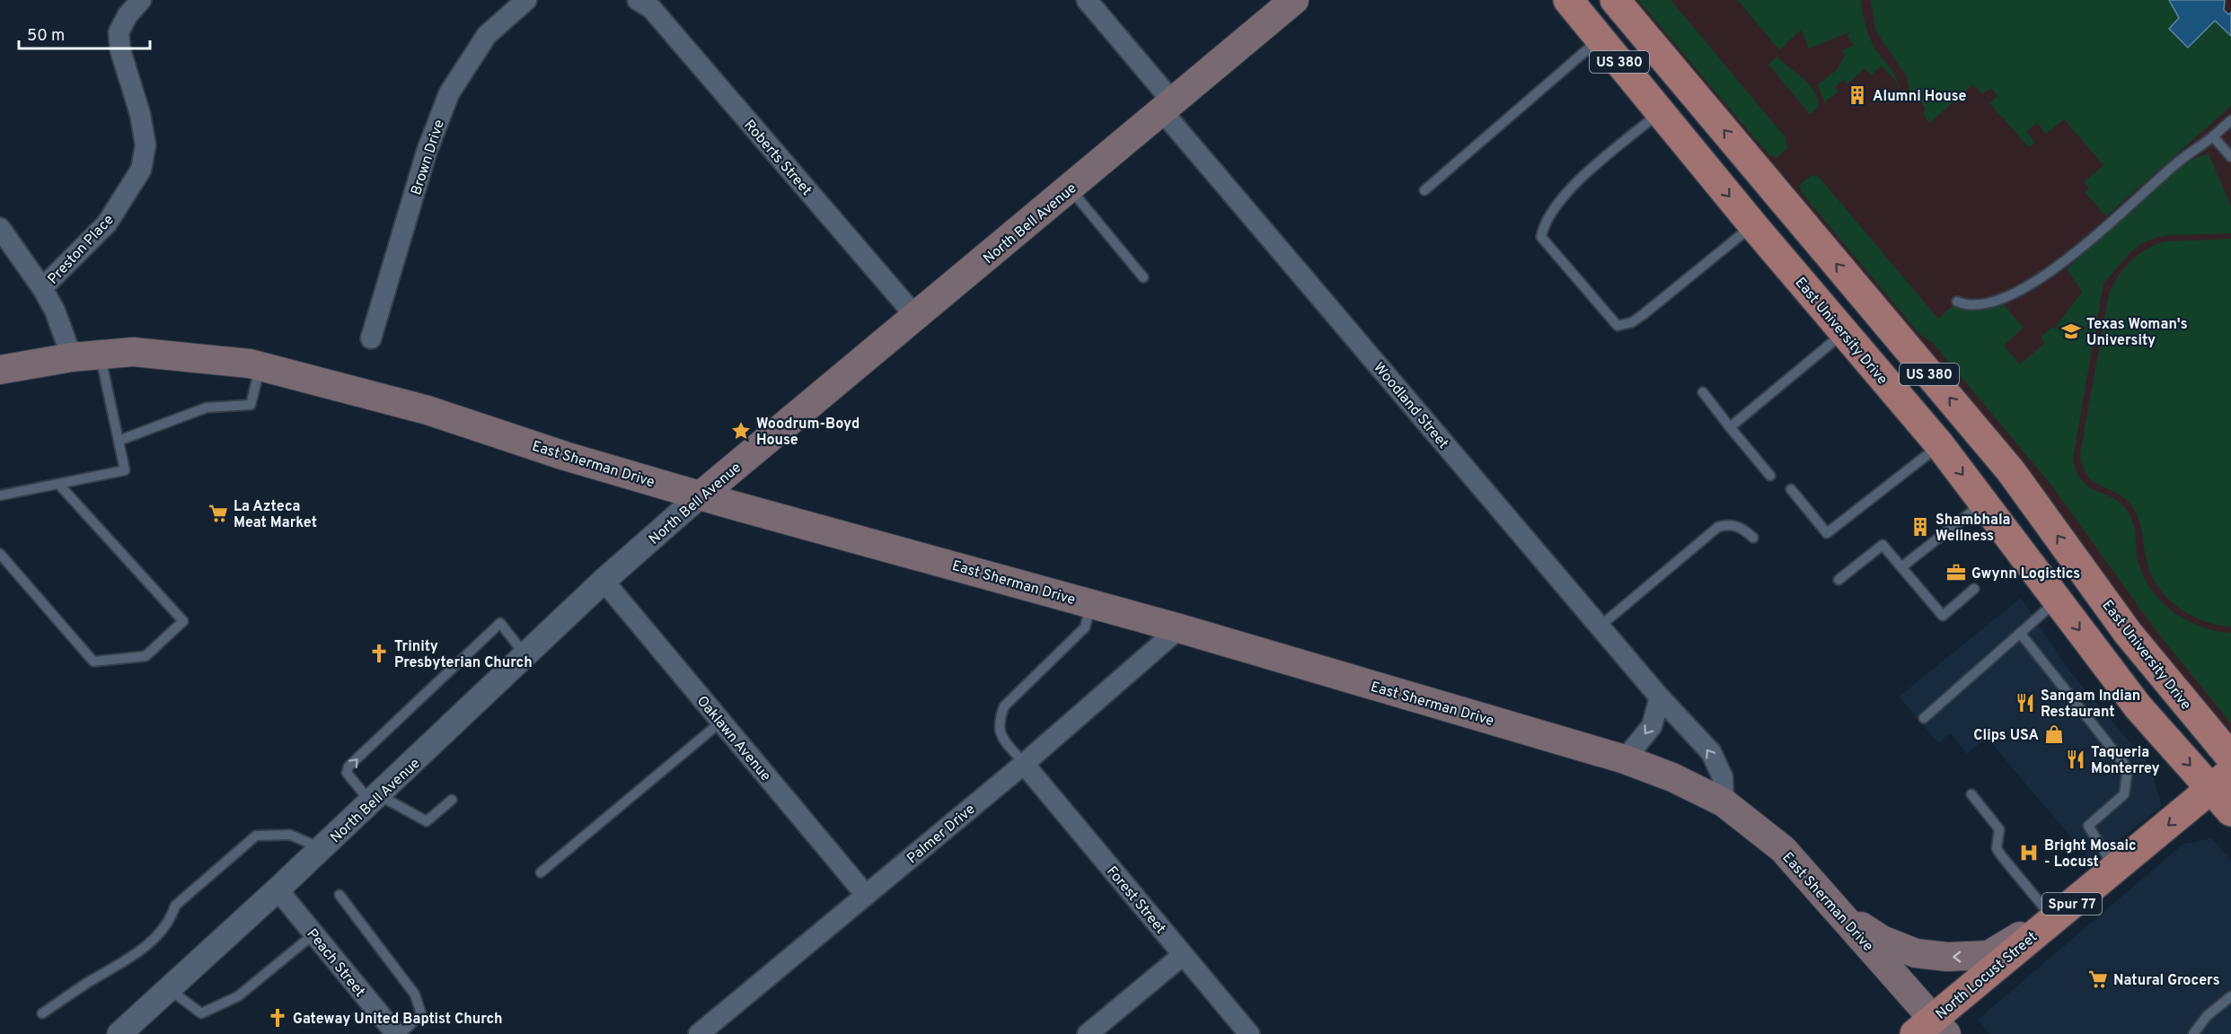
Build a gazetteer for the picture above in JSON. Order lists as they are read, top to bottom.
{
  "streets": {
    "main road": [
      "US 380",
      "North Bell Avenue",
      "East University Drive",
      "East Sherman Drive",
      "Spur 77",
      "North Locust Street"
    ],
    "street": [
      "Brown Drive",
      "Roberts Street",
      "Preston Place",
      "Woodland Street",
      "Oaklawn Avenue",
      "Palmer Drive",
      "Forest Street",
      "Peach Street"
    ]
  },
  "crossings": [
    ["US 380", "East University Drive"],
    ["US 380", "North Locust Street"],
    ["Roberts Street", "North Bell Avenue"],
    ["North Bell Avenue", "Woodland Street"],
    ["North Bell Avenue", "East Sherman Drive"],
    ["North Bell Avenue", "Oaklawn Avenue"],
    ["North Bell Avenue", "Peach Street"],
    ["East University Drive", "North Locust Street"],
    ["Woodland Street", "East Sherman Drive"],
    ["East Sherman Drive", "Palmer Drive"],
    ["East Sherman Drive", "North Locust Street"],
    ["Oaklawn Avenue", "Palmer Drive"],
    ["Palmer Drive", "Forest Street"]
  ],
  "one_way": ["North Locust Street"],
  "places": {
    "building": ["Alumni House", "Shambhala Wellness"],
    "school or university": ["Texas Woman's University"],
    "place": ["Woodrum-Boyd House"],
    "supermarket": ["La Azteca Meat Market", "Natural Grocers"],
    "office": ["Gwynn Logistics"],
    "church": ["Trinity Presbyterian Church", "Gateway United Baptist Church"],
    "restaurant": ["Sangam Indian Restaurant", "Taqueria Monterrey"],
    "shop": ["Clips USA"],
    "hospital": ["Bright Mosaic - Locust"]
  },
  "scale_bar": "50 m"
}
